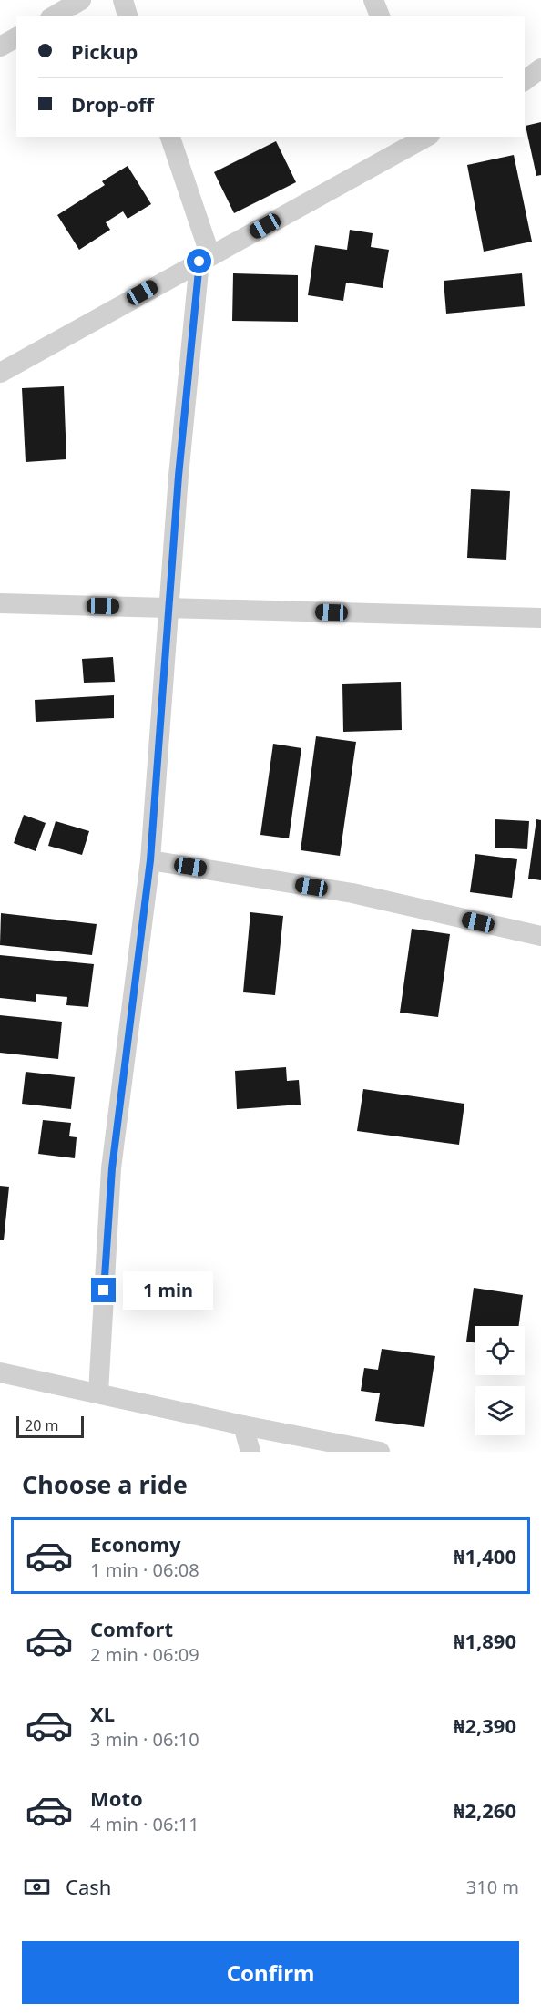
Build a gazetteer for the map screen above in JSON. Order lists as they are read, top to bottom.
{
  "scale_bar": "20 m",
  "page": {
    "banner": ["Pickup", "Drop-off"],
    "bubble": "1 min",
    "scale": "20 m",
    "heading": "Choose a ride",
    "list": [
      {
        "name": "Economy",
        "note": "1 min · 06:08",
        "value": "₦1,400"
      },
      {
        "name": "Comfort",
        "note": "2 min · 06:09",
        "value": "₦1,890"
      },
      {
        "name": "XL",
        "note": "3 min · 06:10",
        "value": "₦2,390"
      },
      {
        "name": "Moto",
        "note": "4 min · 06:11",
        "value": "₦2,260"
      }
    ],
    "pay": ["Cash", "310 m"],
    "buttons": "Confirm"
  }
}
